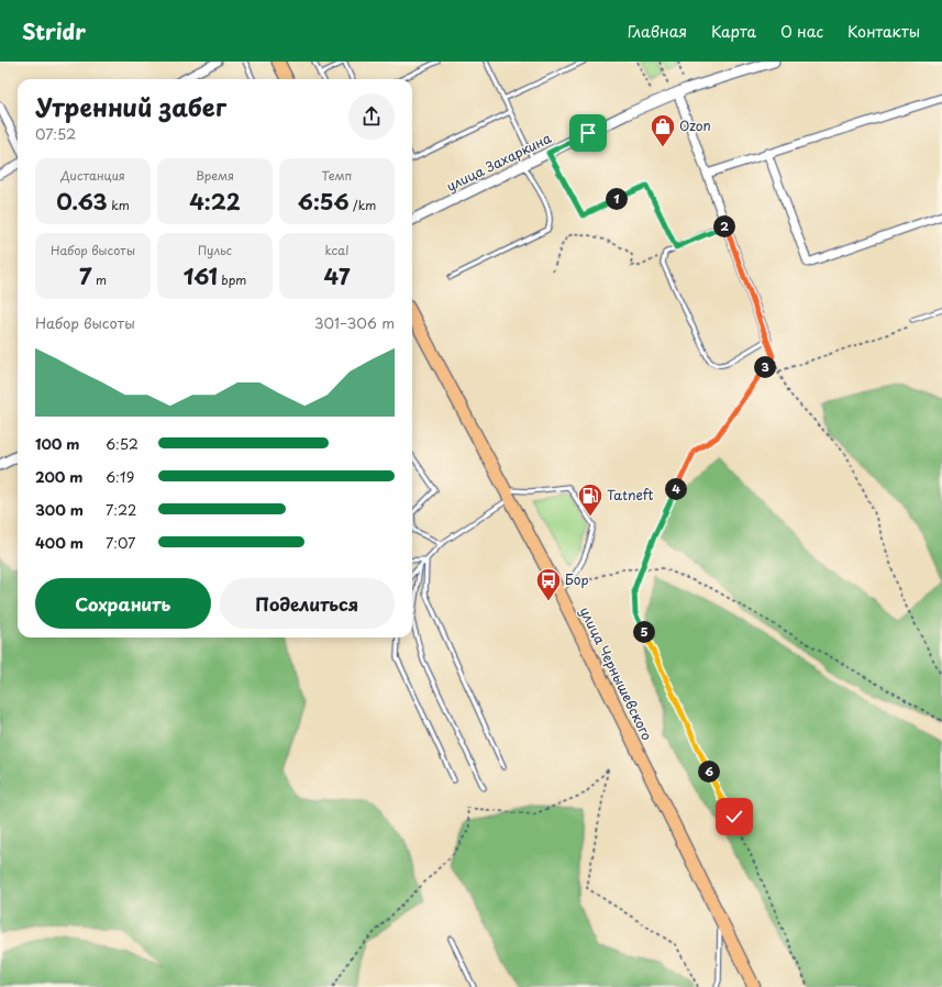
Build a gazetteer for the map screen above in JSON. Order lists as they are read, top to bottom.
{
  "streets": {
    "main road": ["улица Чернышевского"],
    "street": ["улица Захаркина"]
  },
  "places": {
    "shop": ["Ozon"],
    "fuel station": ["Tatneft"],
    "bus stop": ["Бор"]
  },
  "page": {
    "header": "Stridr",
    "nav": [
      "Главная",
      "Карта",
      "О нас",
      "Контакты"
    ],
    "heading": ["Утренний забег", "07:52"],
    "stats": [
      ["Дистанция", "0.63 km"],
      ["Время", "4:22"],
      ["Темп", "6:56 /km"],
      ["Набор высоты", "7 m"],
      ["Пульс", "161 bpm"],
      ["kcal", "47"]
    ],
    "pins": [
      "1",
      "2",
      "3",
      "4",
      "5",
      "6"
    ],
    "chart": ["Набор высоты", "301–306 m"],
    "list": [
      {
        "name": "100 m",
        "note": "6:52"
      },
      {
        "name": "200 m",
        "note": "6:19"
      },
      {
        "name": "300 m",
        "note": "7:22"
      },
      {
        "name": "400 m",
        "note": "7:07"
      }
    ],
    "buttons": ["Сохранить", "Поделиться"]
  }
}
